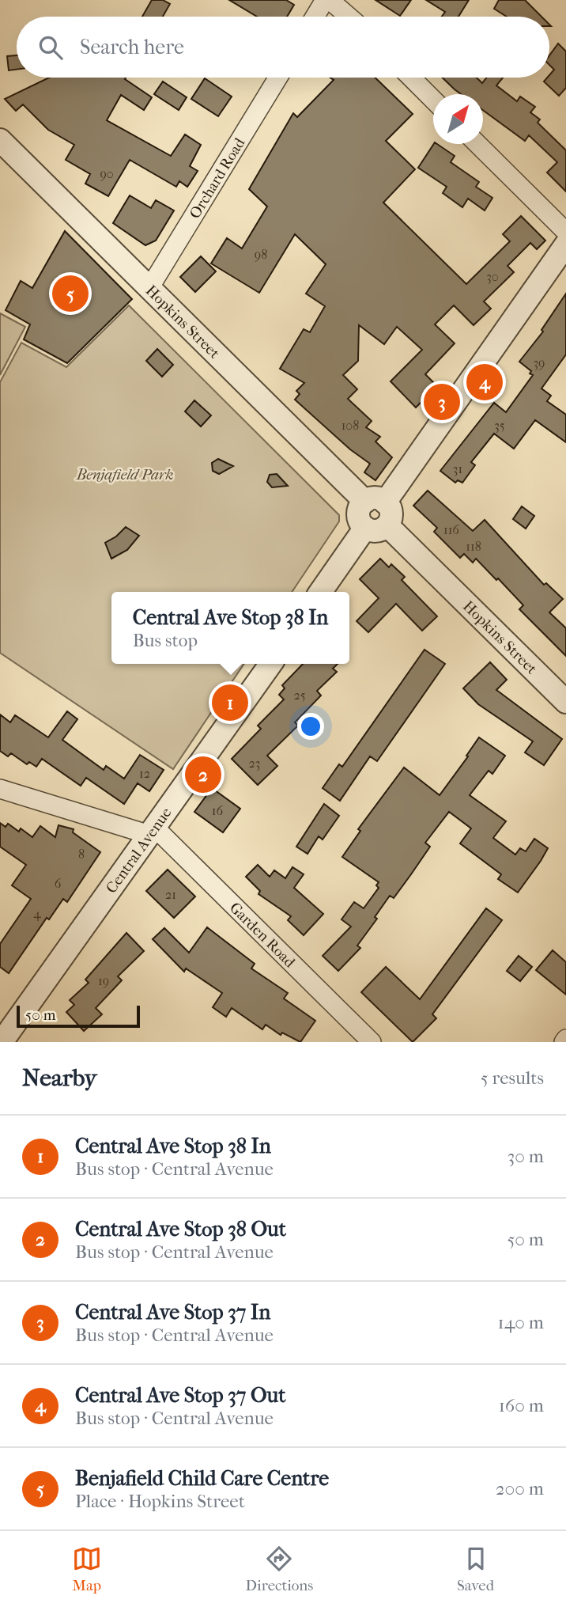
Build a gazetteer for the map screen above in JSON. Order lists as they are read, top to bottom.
{
  "streets": {
    "street": [
      "Orchard Road",
      "Hopkins Street",
      "Central Avenue",
      "Garden Road"
    ]
  },
  "crossings": [
    ["Orchard Road", "Hopkins Street"],
    ["Central Avenue", "Garden Road"]
  ],
  "parks": ["Benjafield Park"],
  "house_numbers": [
    "90",
    "98",
    "30",
    "39",
    "108",
    "35",
    "31",
    "116",
    "118",
    "25",
    "23",
    "12",
    "16",
    "8",
    "6",
    "21",
    "4",
    "19"
  ],
  "scale_bar": "50 m",
  "north": "top right",
  "page": {
    "search": "Search here",
    "pins": [
      "5",
      "4",
      "3",
      "1",
      "2"
    ],
    "popup": ["Central Ave Stop 38 In", "Bus stop"],
    "scale": "50 m",
    "heading": ["Nearby", "5 results"],
    "list": [
      {
        "mark": "1",
        "name": "Central Ave Stop 38 In",
        "note": "Bus stop · Central Avenue",
        "value": "30 m"
      },
      {
        "mark": "2",
        "name": "Central Ave Stop 38 Out",
        "note": "Bus stop · Central Avenue",
        "value": "50 m"
      },
      {
        "mark": "3",
        "name": "Central Ave Stop 37 In",
        "note": "Bus stop · Central Avenue",
        "value": "140 m"
      },
      {
        "mark": "4",
        "name": "Central Ave Stop 37 Out",
        "note": "Bus stop · Central Avenue",
        "value": "160 m"
      },
      {
        "mark": "5",
        "name": "Benjafield Child Care Centre",
        "note": "Place · Hopkins Street",
        "value": "200 m"
      }
    ],
    "nav": ["Map", "Directions", "Saved"]
  }
}
